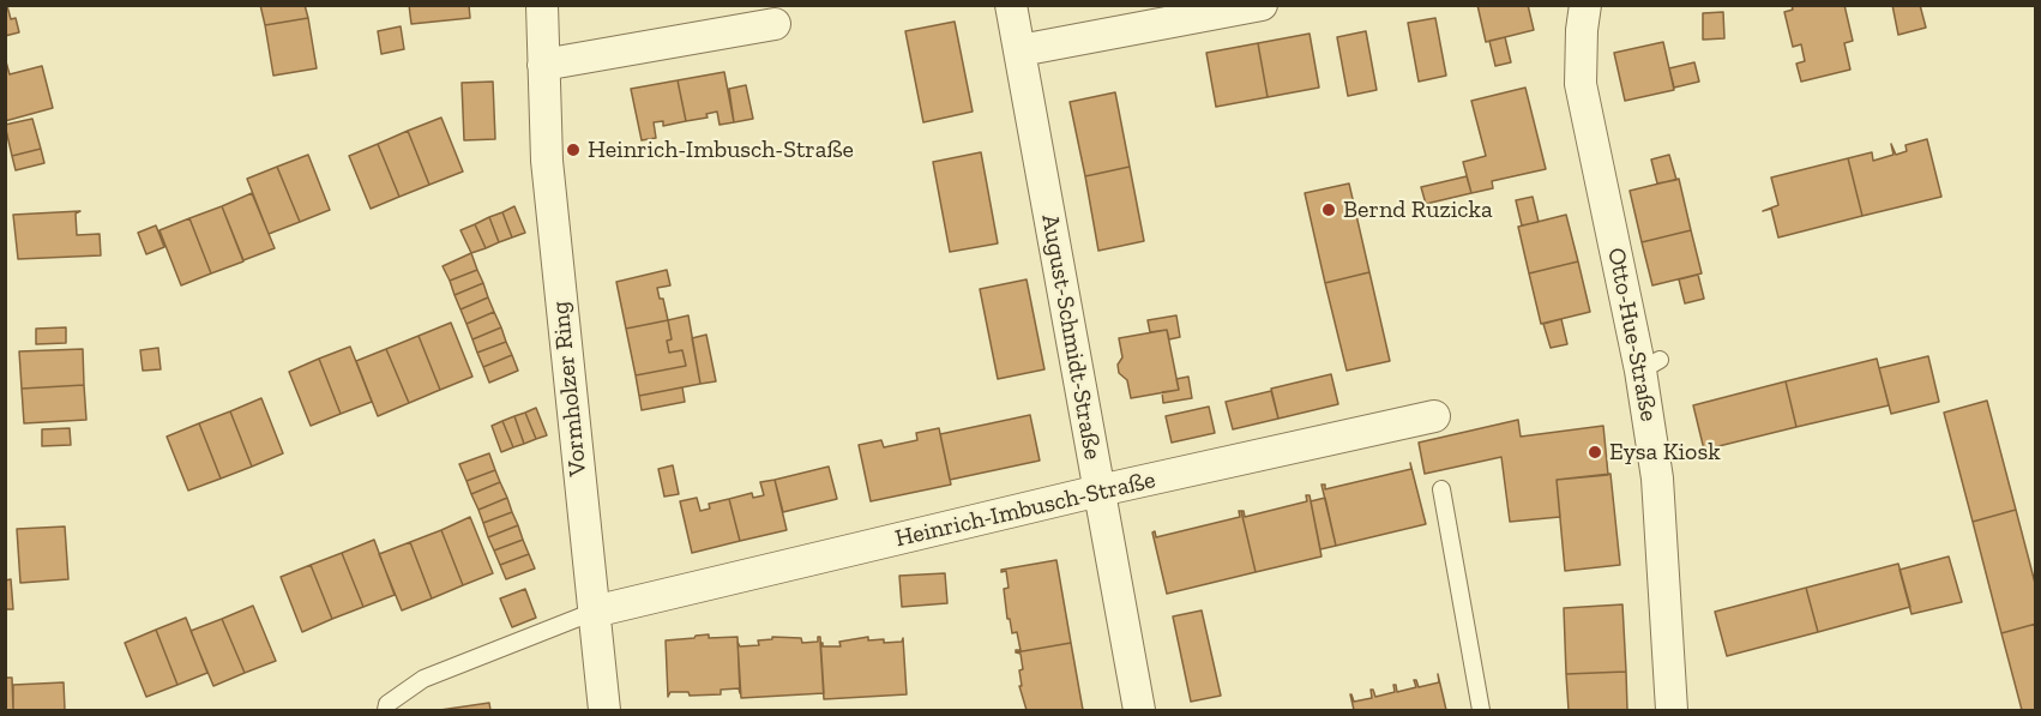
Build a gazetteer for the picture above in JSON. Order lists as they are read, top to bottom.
{
  "streets": {
    "street": [
      "Otto-Hue-Straße",
      "August-Schmidt-Straße",
      "Vormholzer Ring",
      "Heinrich-Imbusch-Straße"
    ]
  },
  "crossings": [
    ["August-Schmidt-Straße", "Heinrich-Imbusch-Straße"],
    ["Vormholzer Ring", "Heinrich-Imbusch-Straße"]
  ],
  "places": ["Heinrich-Imbusch-Straße", "Bernd Ruzicka", "Eysa Kiosk"]
}
